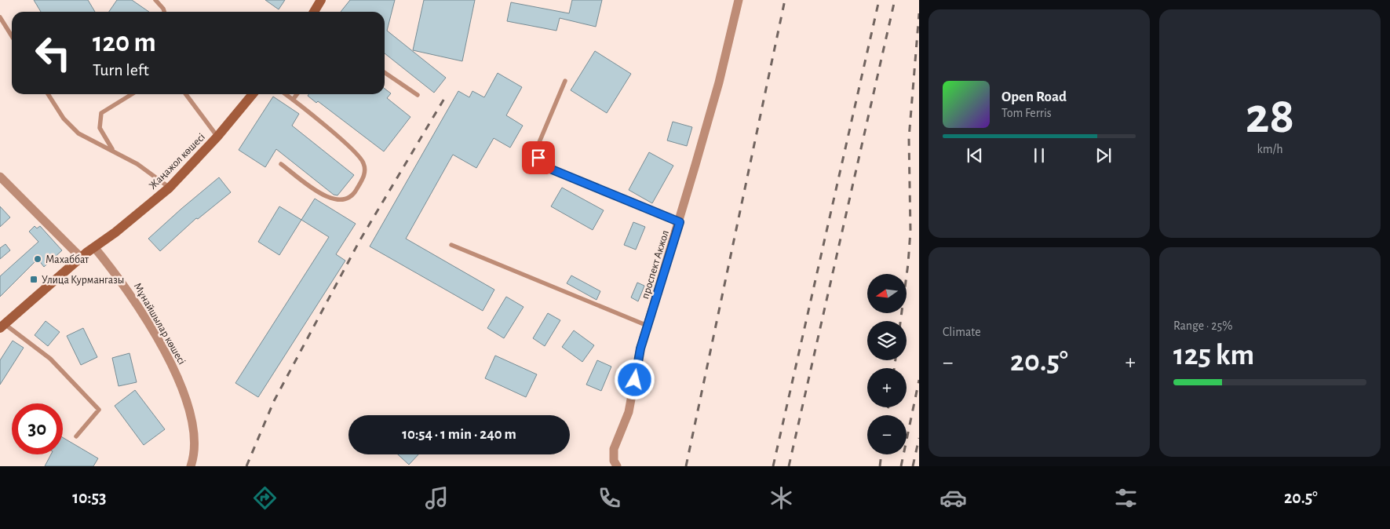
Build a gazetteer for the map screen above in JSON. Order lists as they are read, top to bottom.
{
  "streets": {
    "main road": ["Жаңажол көшесі"],
    "street": ["проспект Акжол", "Мұнайшылар көшесі"]
  },
  "crossings": [
    ["Жаңажол көшесі", "Мұнайшылар көшесі"]
  ],
  "places": {
    "other": ["Махаббат"],
    "transit": ["Улица Курмангазы"]
  },
  "north": "left",
  "page": {
    "tile": [
      ["28", "km/h"],
      "Climate",
      ["Range · 25%", "125 km"]
    ],
    "turn": ["120 m", "Turn left"],
    "song": ["Open Road", "Tom Ferris"],
    "map_buttons": ["+", "−"],
    "heat": ["−", "20.5°", "+"],
    "limit": "30",
    "trip": "10:54 · 1 min · 240 m",
    "tabs": ["10:53", "20.5°"]
  }
}
